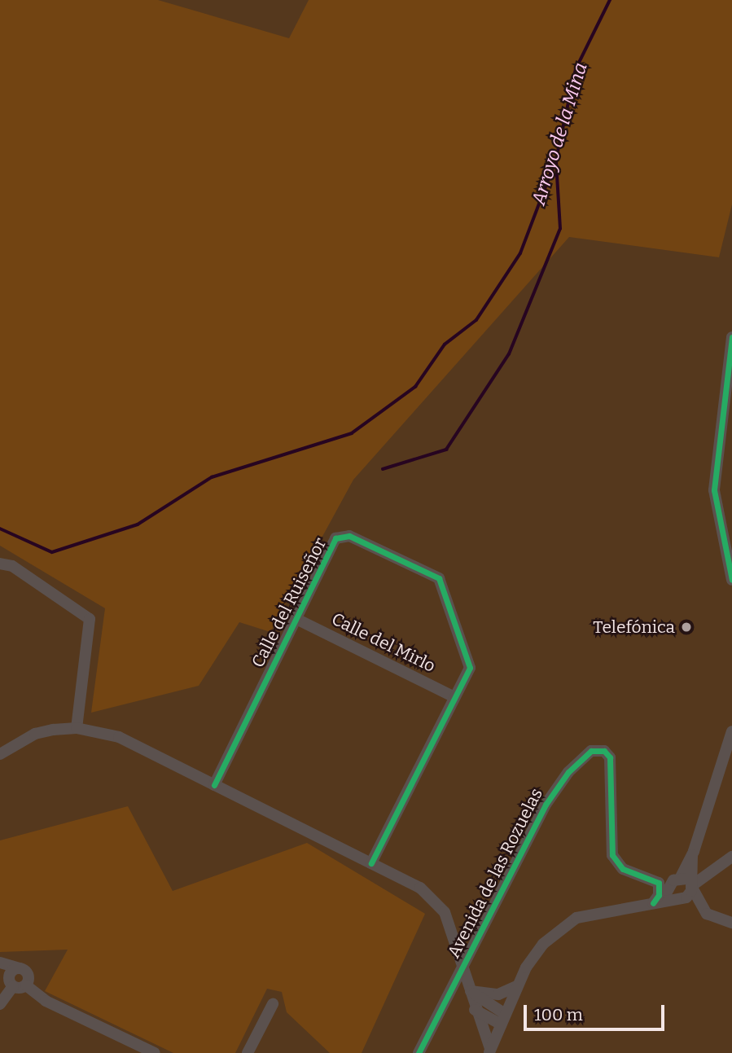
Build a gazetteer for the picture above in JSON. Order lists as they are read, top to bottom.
{
  "streets": {
    "street": ["Calle del Ruiseñor", "Calle del Mirlo", "Avenida de las Rozuelas"]
  },
  "crossings": [
    ["Calle del Ruiseñor", "Calle del Mirlo"]
  ],
  "water": ["Arroyo de la Mina"],
  "places": ["Telefónica"],
  "scale_bar": "100 m"
}
